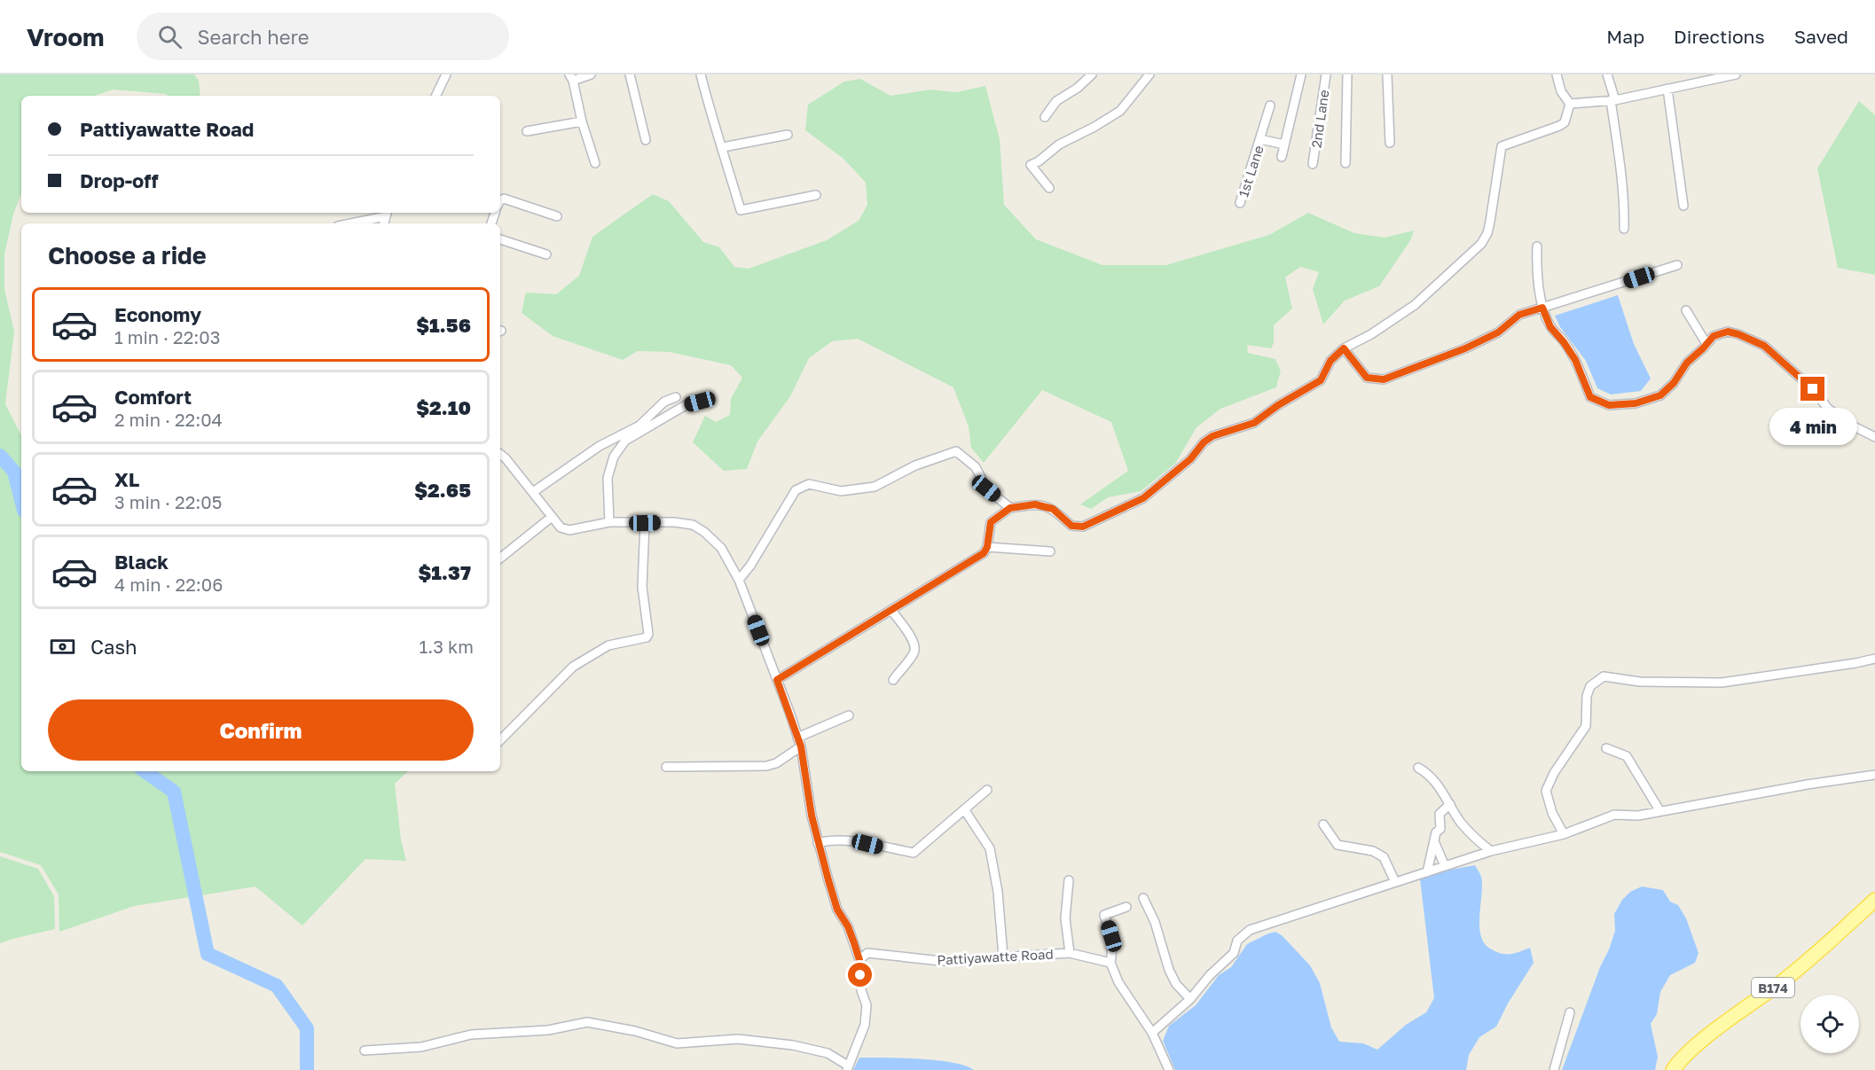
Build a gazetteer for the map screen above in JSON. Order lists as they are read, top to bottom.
{
  "streets": {
    "main road": ["B174"],
    "street": ["2nd Lane", "1st Lane", "Pattiyawatte Road"]
  },
  "page": {
    "header": "Vroom",
    "search": "Search here",
    "nav": ["Map", "Directions", "Saved"],
    "banner": ["Pattiyawatte Road", "Drop-off"],
    "heading": "Choose a ride",
    "list": [
      {
        "name": "Economy",
        "note": "1 min · 22:03",
        "value": "$1.56"
      },
      {
        "name": "Comfort",
        "note": "2 min · 22:04",
        "value": "$2.10"
      },
      {
        "name": "XL",
        "note": "3 min · 22:05",
        "value": "$2.65"
      },
      {
        "name": "Black",
        "note": "4 min · 22:06",
        "value": "$1.37"
      }
    ],
    "bubble": "4 min",
    "pay": ["Cash", "1.3 km"],
    "buttons": "Confirm"
  }
}
